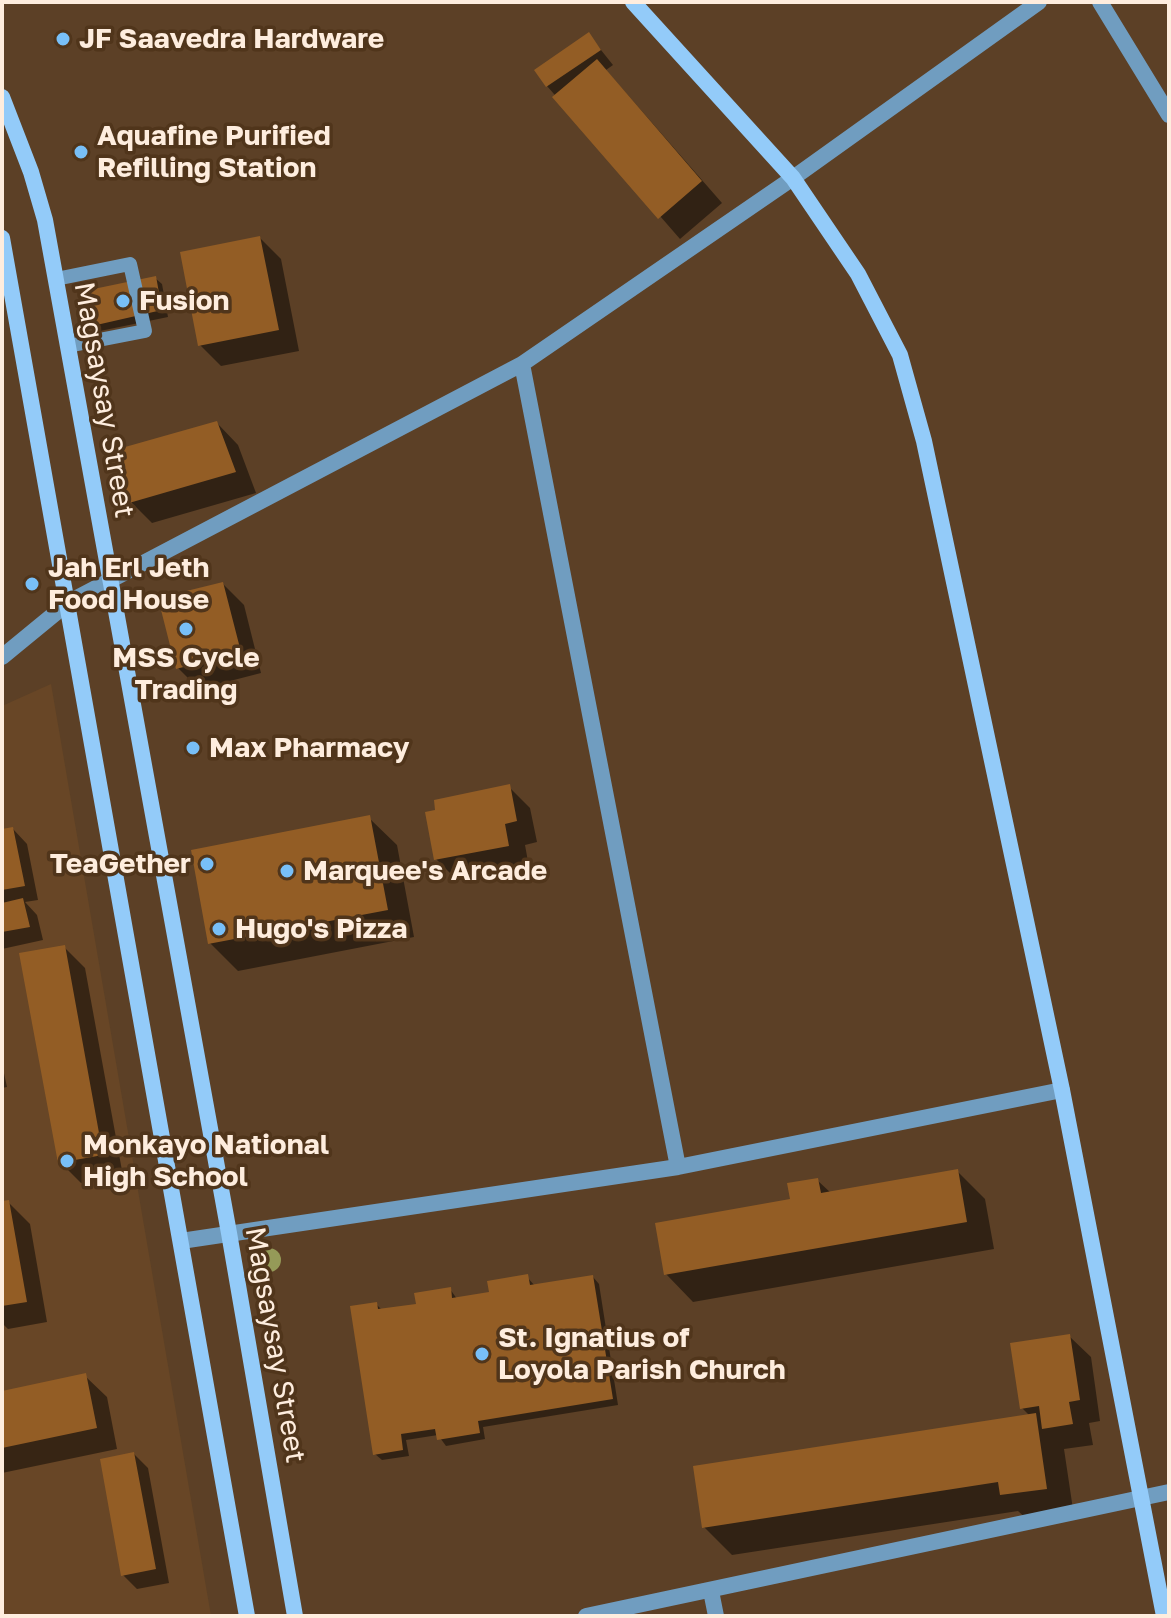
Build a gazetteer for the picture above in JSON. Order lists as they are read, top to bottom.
{
  "streets": {
    "main road": ["Magsaysay Street"]
  },
  "places": [
    "JF Saavedra Hardware",
    "Aquafine Purified Refilling Station",
    "Fusion",
    "Jah Erl Jeth Food House",
    "MSS Cycle Trading",
    "Max Pharmacy",
    "TeaGether",
    "Marquee's Arcade",
    "Hugo's Pizza",
    "Monkayo National High School",
    "St. Ignatius of Loyola Parish Church"
  ]
}
